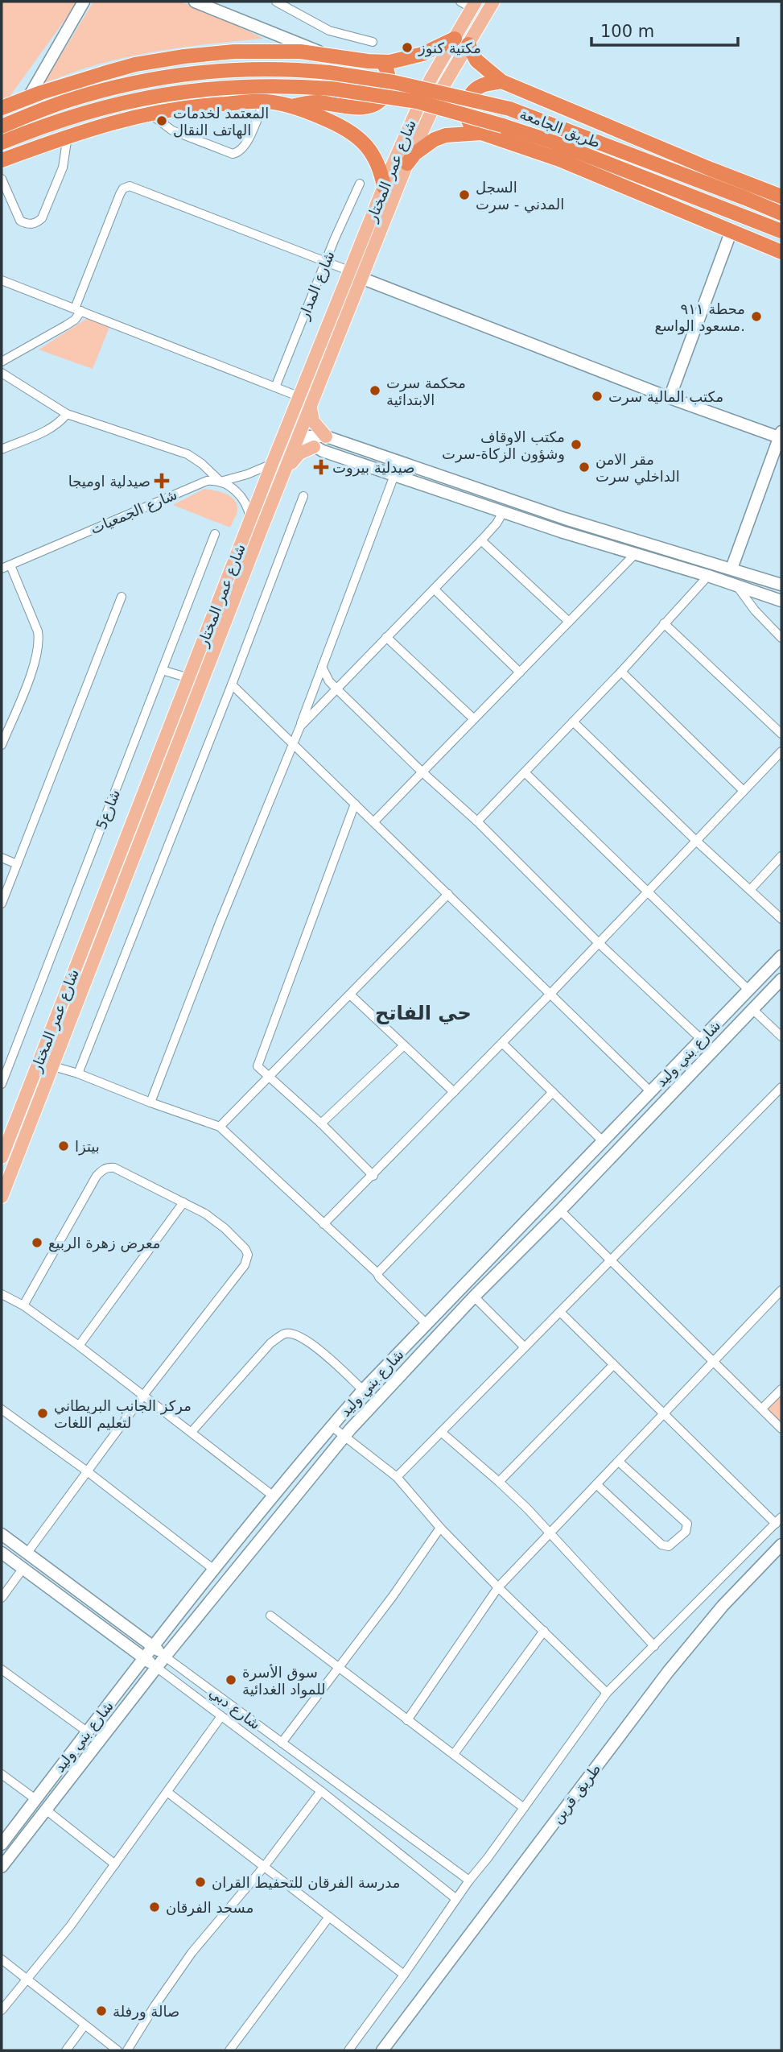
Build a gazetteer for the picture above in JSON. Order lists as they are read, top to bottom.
{
  "streets": {
    "highway": ["طريق الجامعة"],
    "main road": ["شارع عمر المختار"],
    "street": [
      "شارع المدار",
      "شارع الجمعيات",
      "شارع5",
      "شارع بني وليد",
      "شارع دبي",
      "طريق قرين"
    ]
  },
  "crossings": [
    ["شارع عمر المختار", "شارع الجمعيات"],
    ["شارع بني وليد", "شارع دبي"]
  ],
  "districts": ["حي الفاتح"],
  "places": {
    "other": [
      "مكتية كنوز",
      "المعتمد لخدمات الهاتف النقال",
      "السجل المدني - سرت",
      "محطة ٩١١ مسعود الواسع.",
      "محكمة سرت الابتدائية",
      "مكتب المالية سرت",
      "مكتب الاوقاف وشؤون الزكاة-سرت",
      "مقر الامن الداخلي سرت",
      "بيتزا",
      "معرض زهرة الربيع",
      "مركز الجانب البريطاني لتعليم اللغات",
      "سوق الأسرة للمواد الغدائية",
      "مدرسة الفرقان للتحفيط القران",
      "مسحد الفرقان",
      "صالة ورفلة"
    ],
    "health": ["صيدلية بيروت", "صيدلية اوميجا"]
  },
  "scale_bar": "100 m"
}
